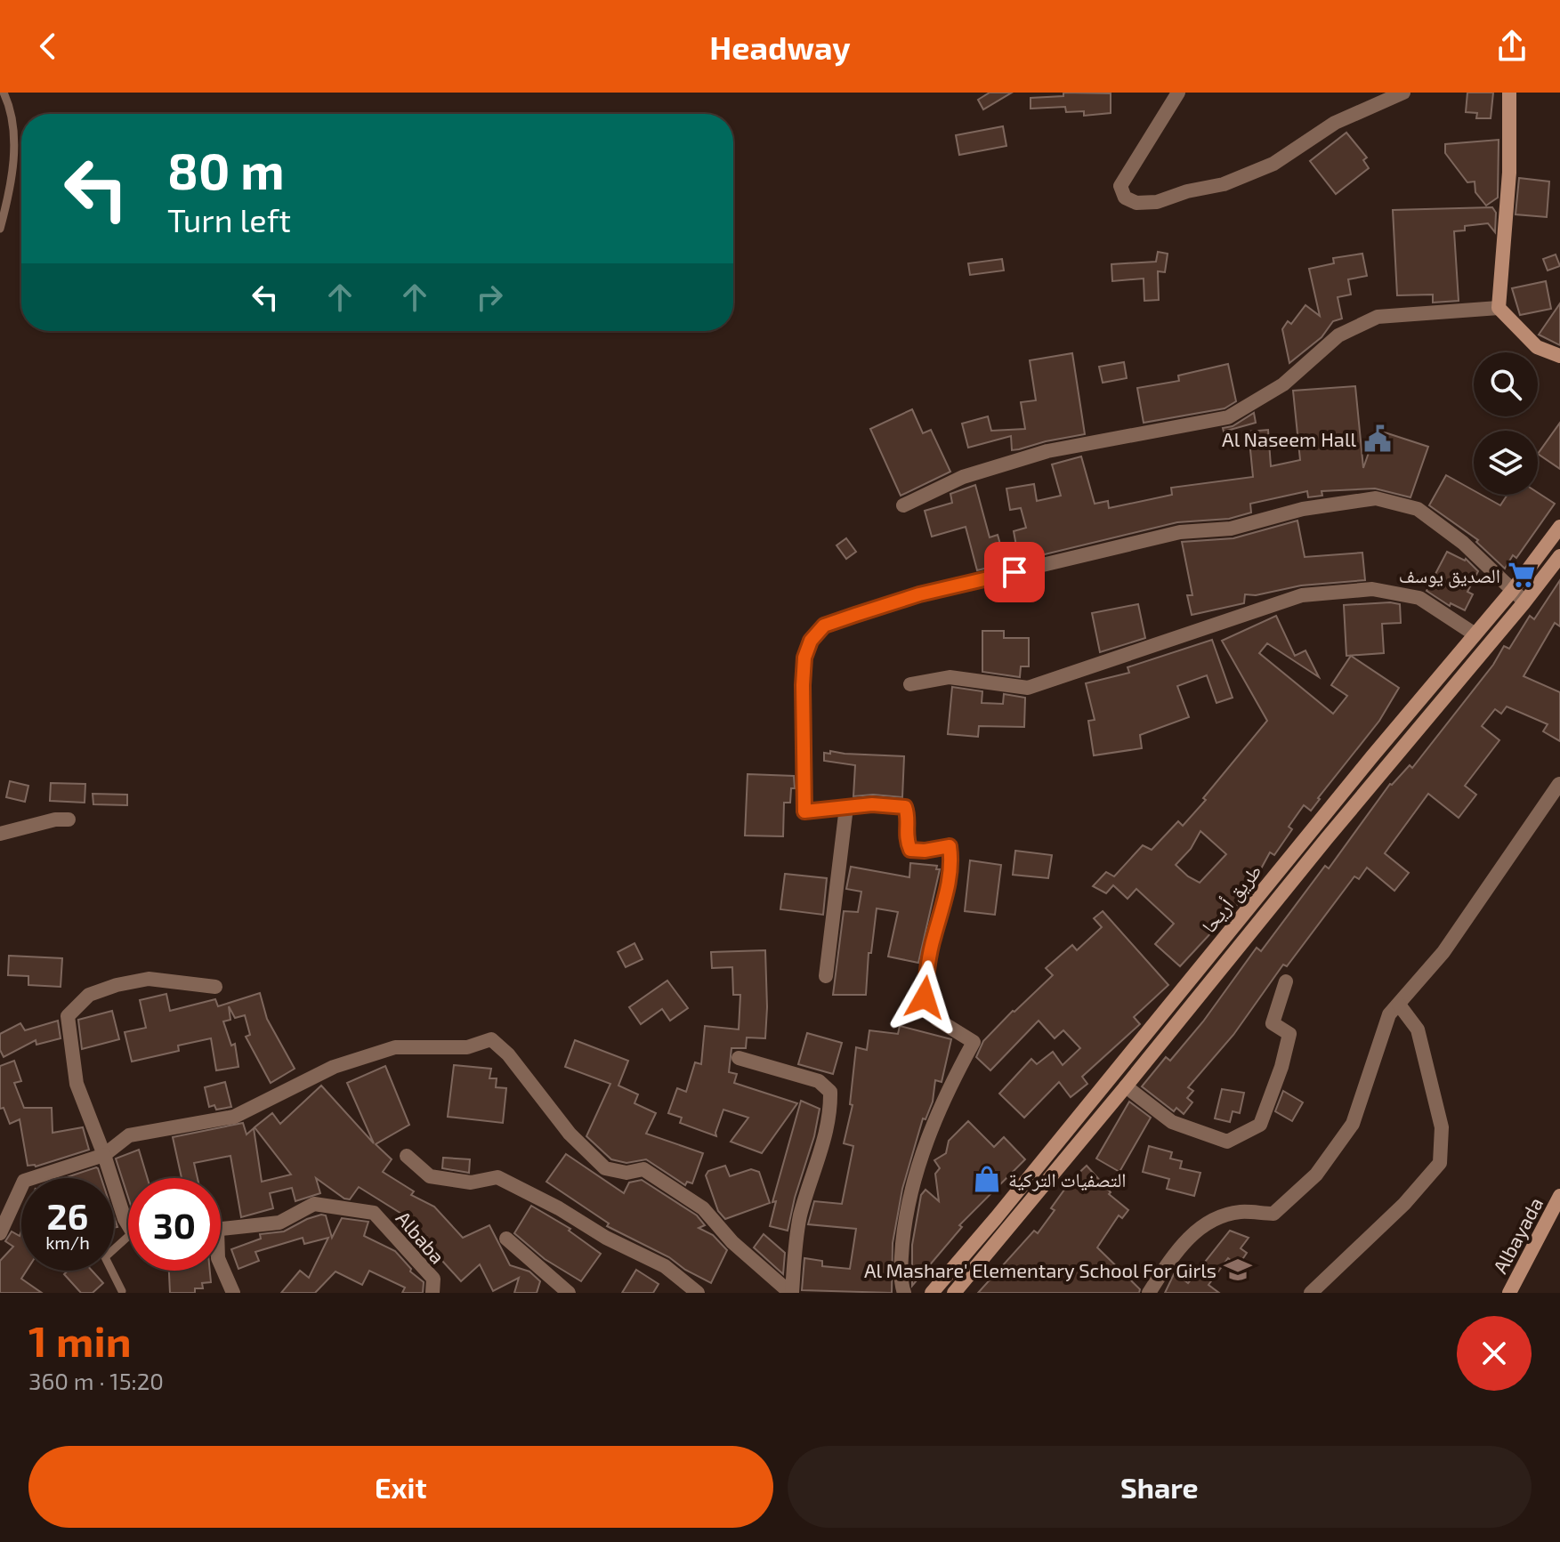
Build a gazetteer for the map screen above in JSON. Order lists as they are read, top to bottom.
{
  "streets": {
    "main road": ["طريق أريحا", "Albayada"],
    "street": ["Albaba"]
  },
  "places": {
    "public building": ["Al Naseem Hall"],
    "supermarket": ["الصديق يوسف"],
    "shop": ["التصفيات التركية"],
    "school or university": ["Al Mashare' Elementary School For Girls"]
  },
  "page": {
    "header": "Headway",
    "turn": ["80 m", "Turn left"],
    "speed": "26 km/h",
    "limit": "30",
    "heading": ["1 min", "360 m · 15:20"],
    "buttons": ["Exit", "Share"]
  }
}
